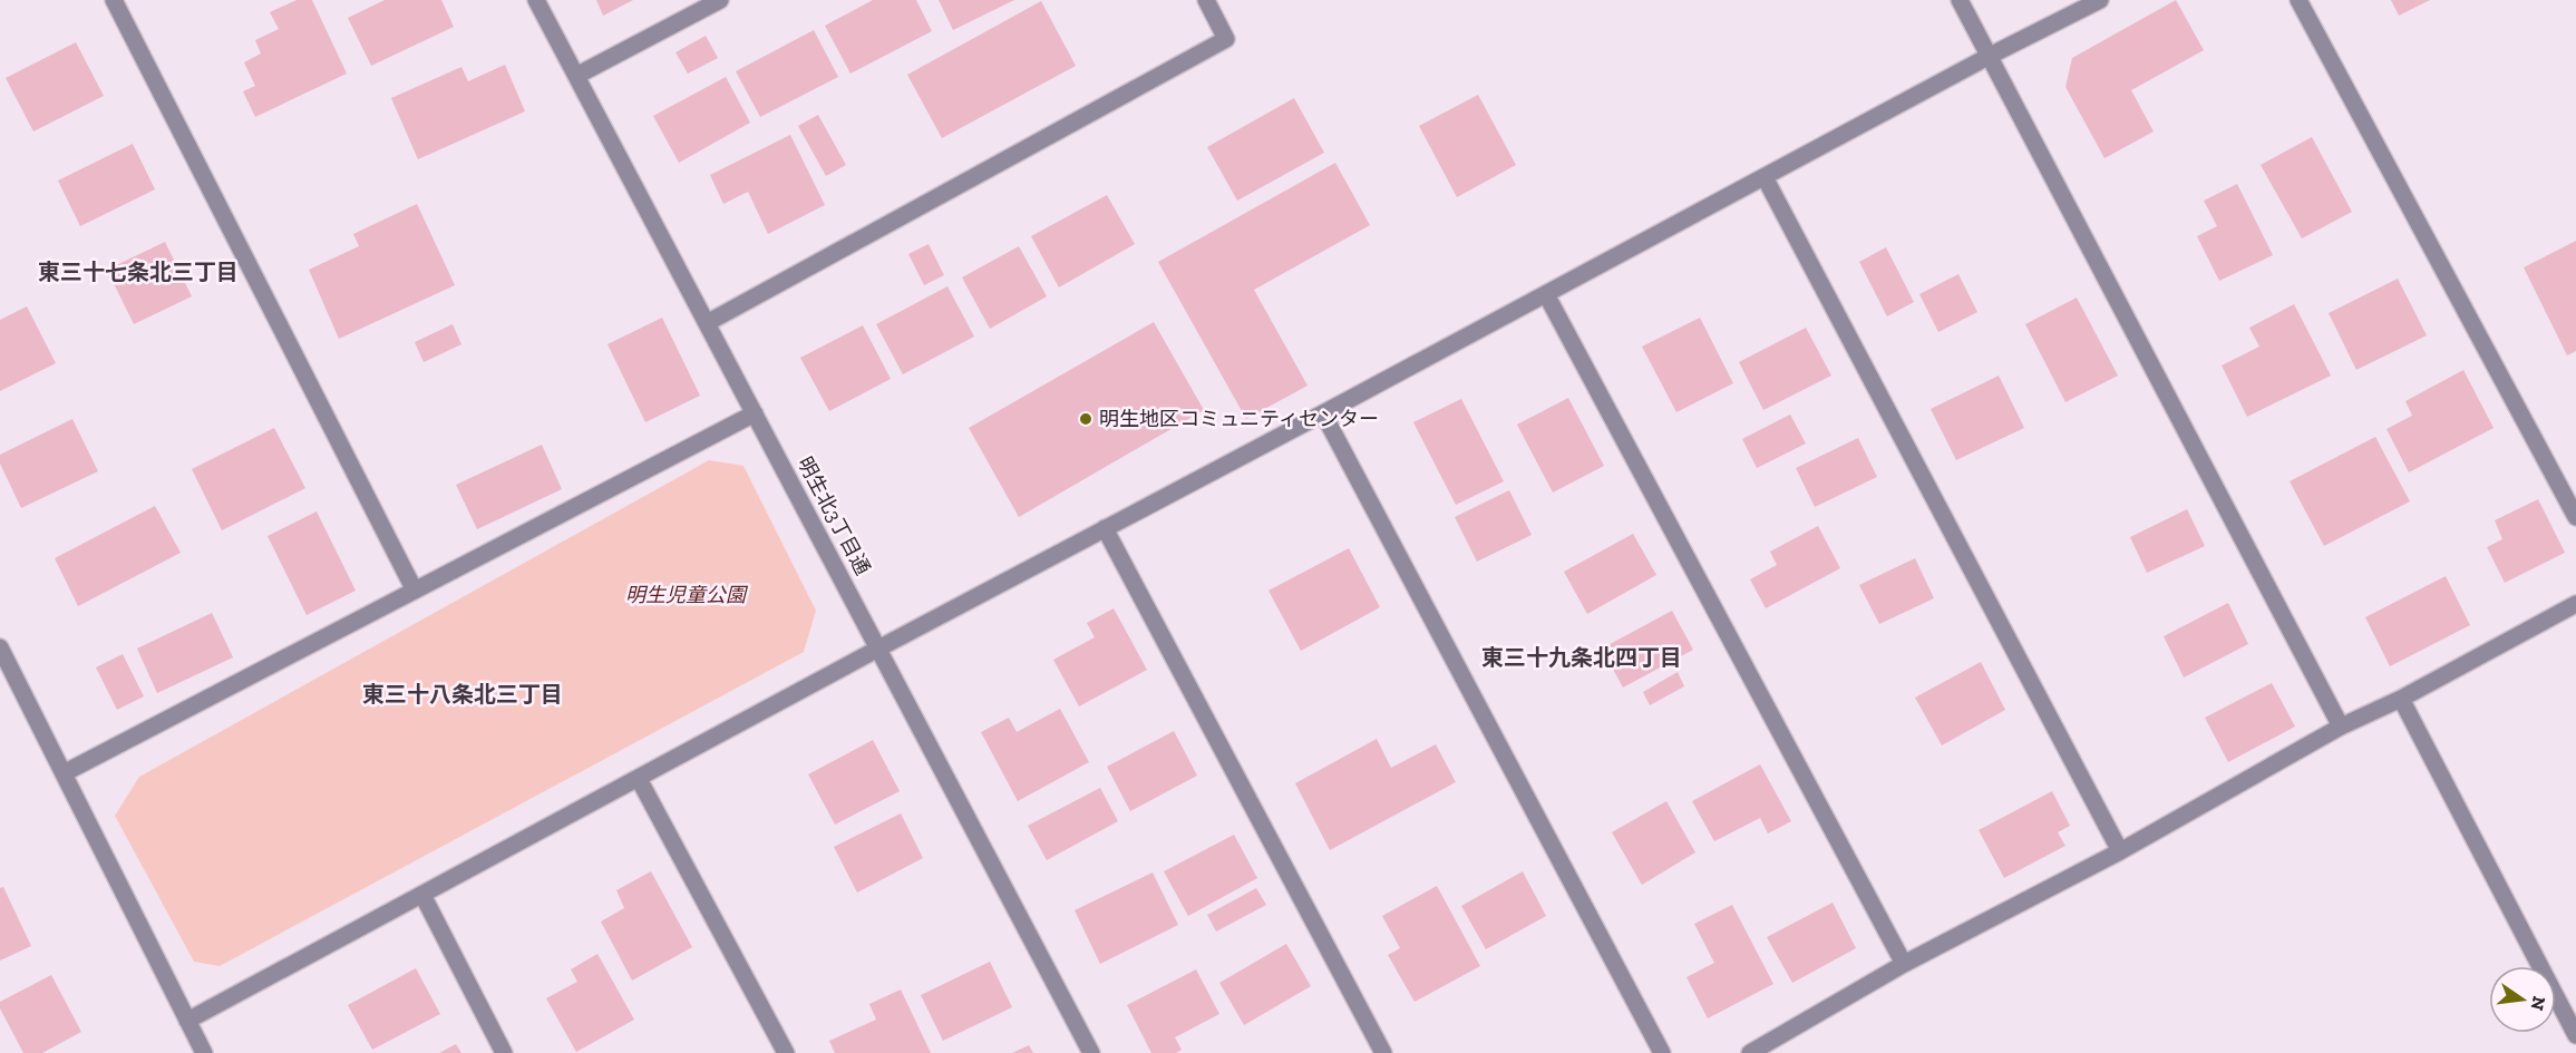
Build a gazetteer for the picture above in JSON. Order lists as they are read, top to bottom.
{
  "streets": {
    "street": ["明生北3丁目通"]
  },
  "districts": ["東三十七条北三丁目", "東三十九条北四丁目", "東三十八条北三丁目"],
  "parks": ["明生児童公園"],
  "places": ["明生地区コミュニティセンター"],
  "north": "right"
}
